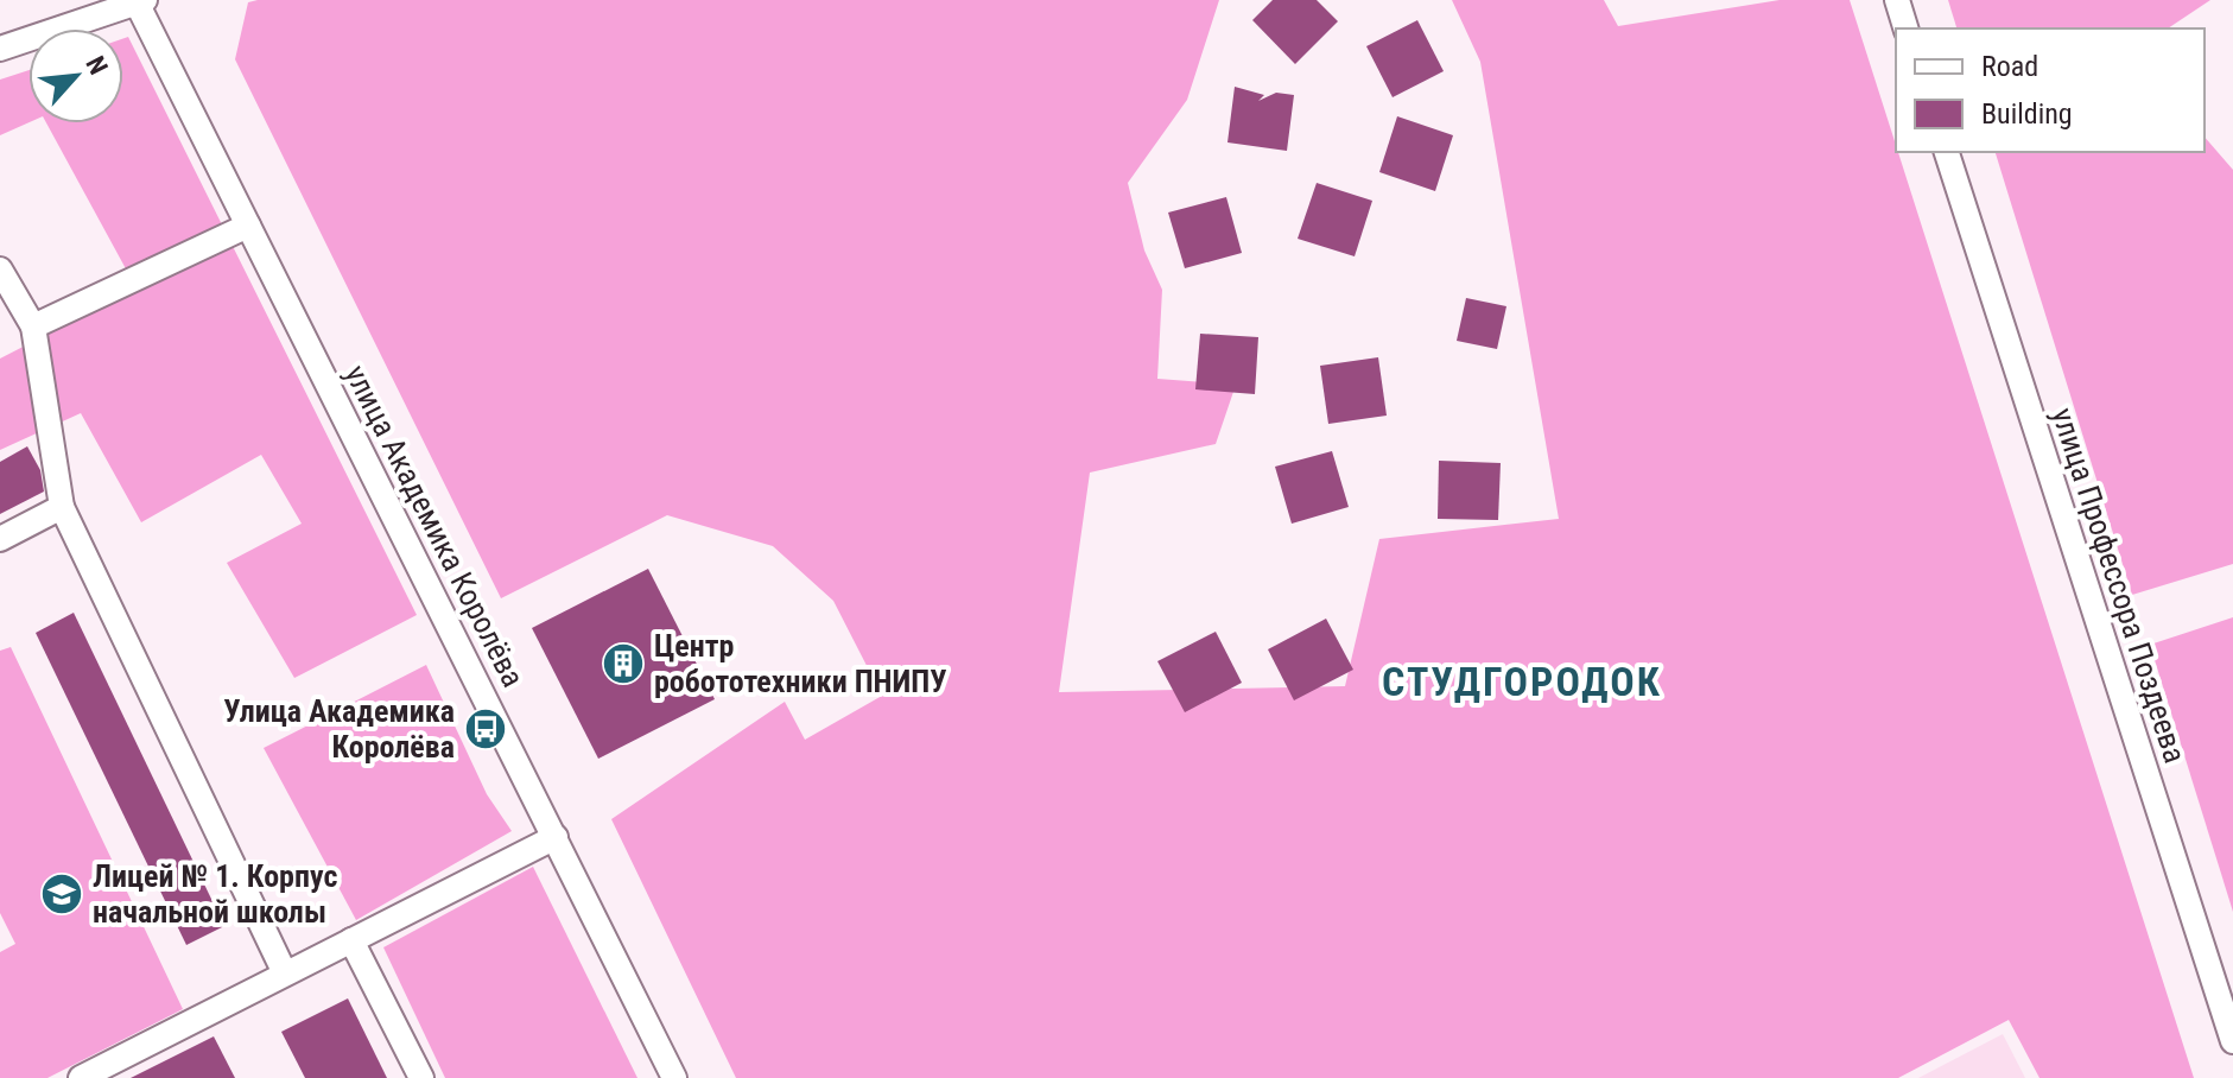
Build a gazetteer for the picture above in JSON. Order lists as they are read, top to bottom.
{
  "streets": {
    "street": ["улица Академика Королёва", "улица Профессора Поздеева"]
  },
  "districts": ["СТУДГОРОДОК"],
  "places": {
    "building": ["Центр робототехники ПНИПУ"],
    "bus stop": ["Улица Академика Королёва"],
    "school or university": ["Лицей № 1. Корпус начальной школы"]
  },
  "legend": ["Road", "Building"],
  "north": "top right"
}
